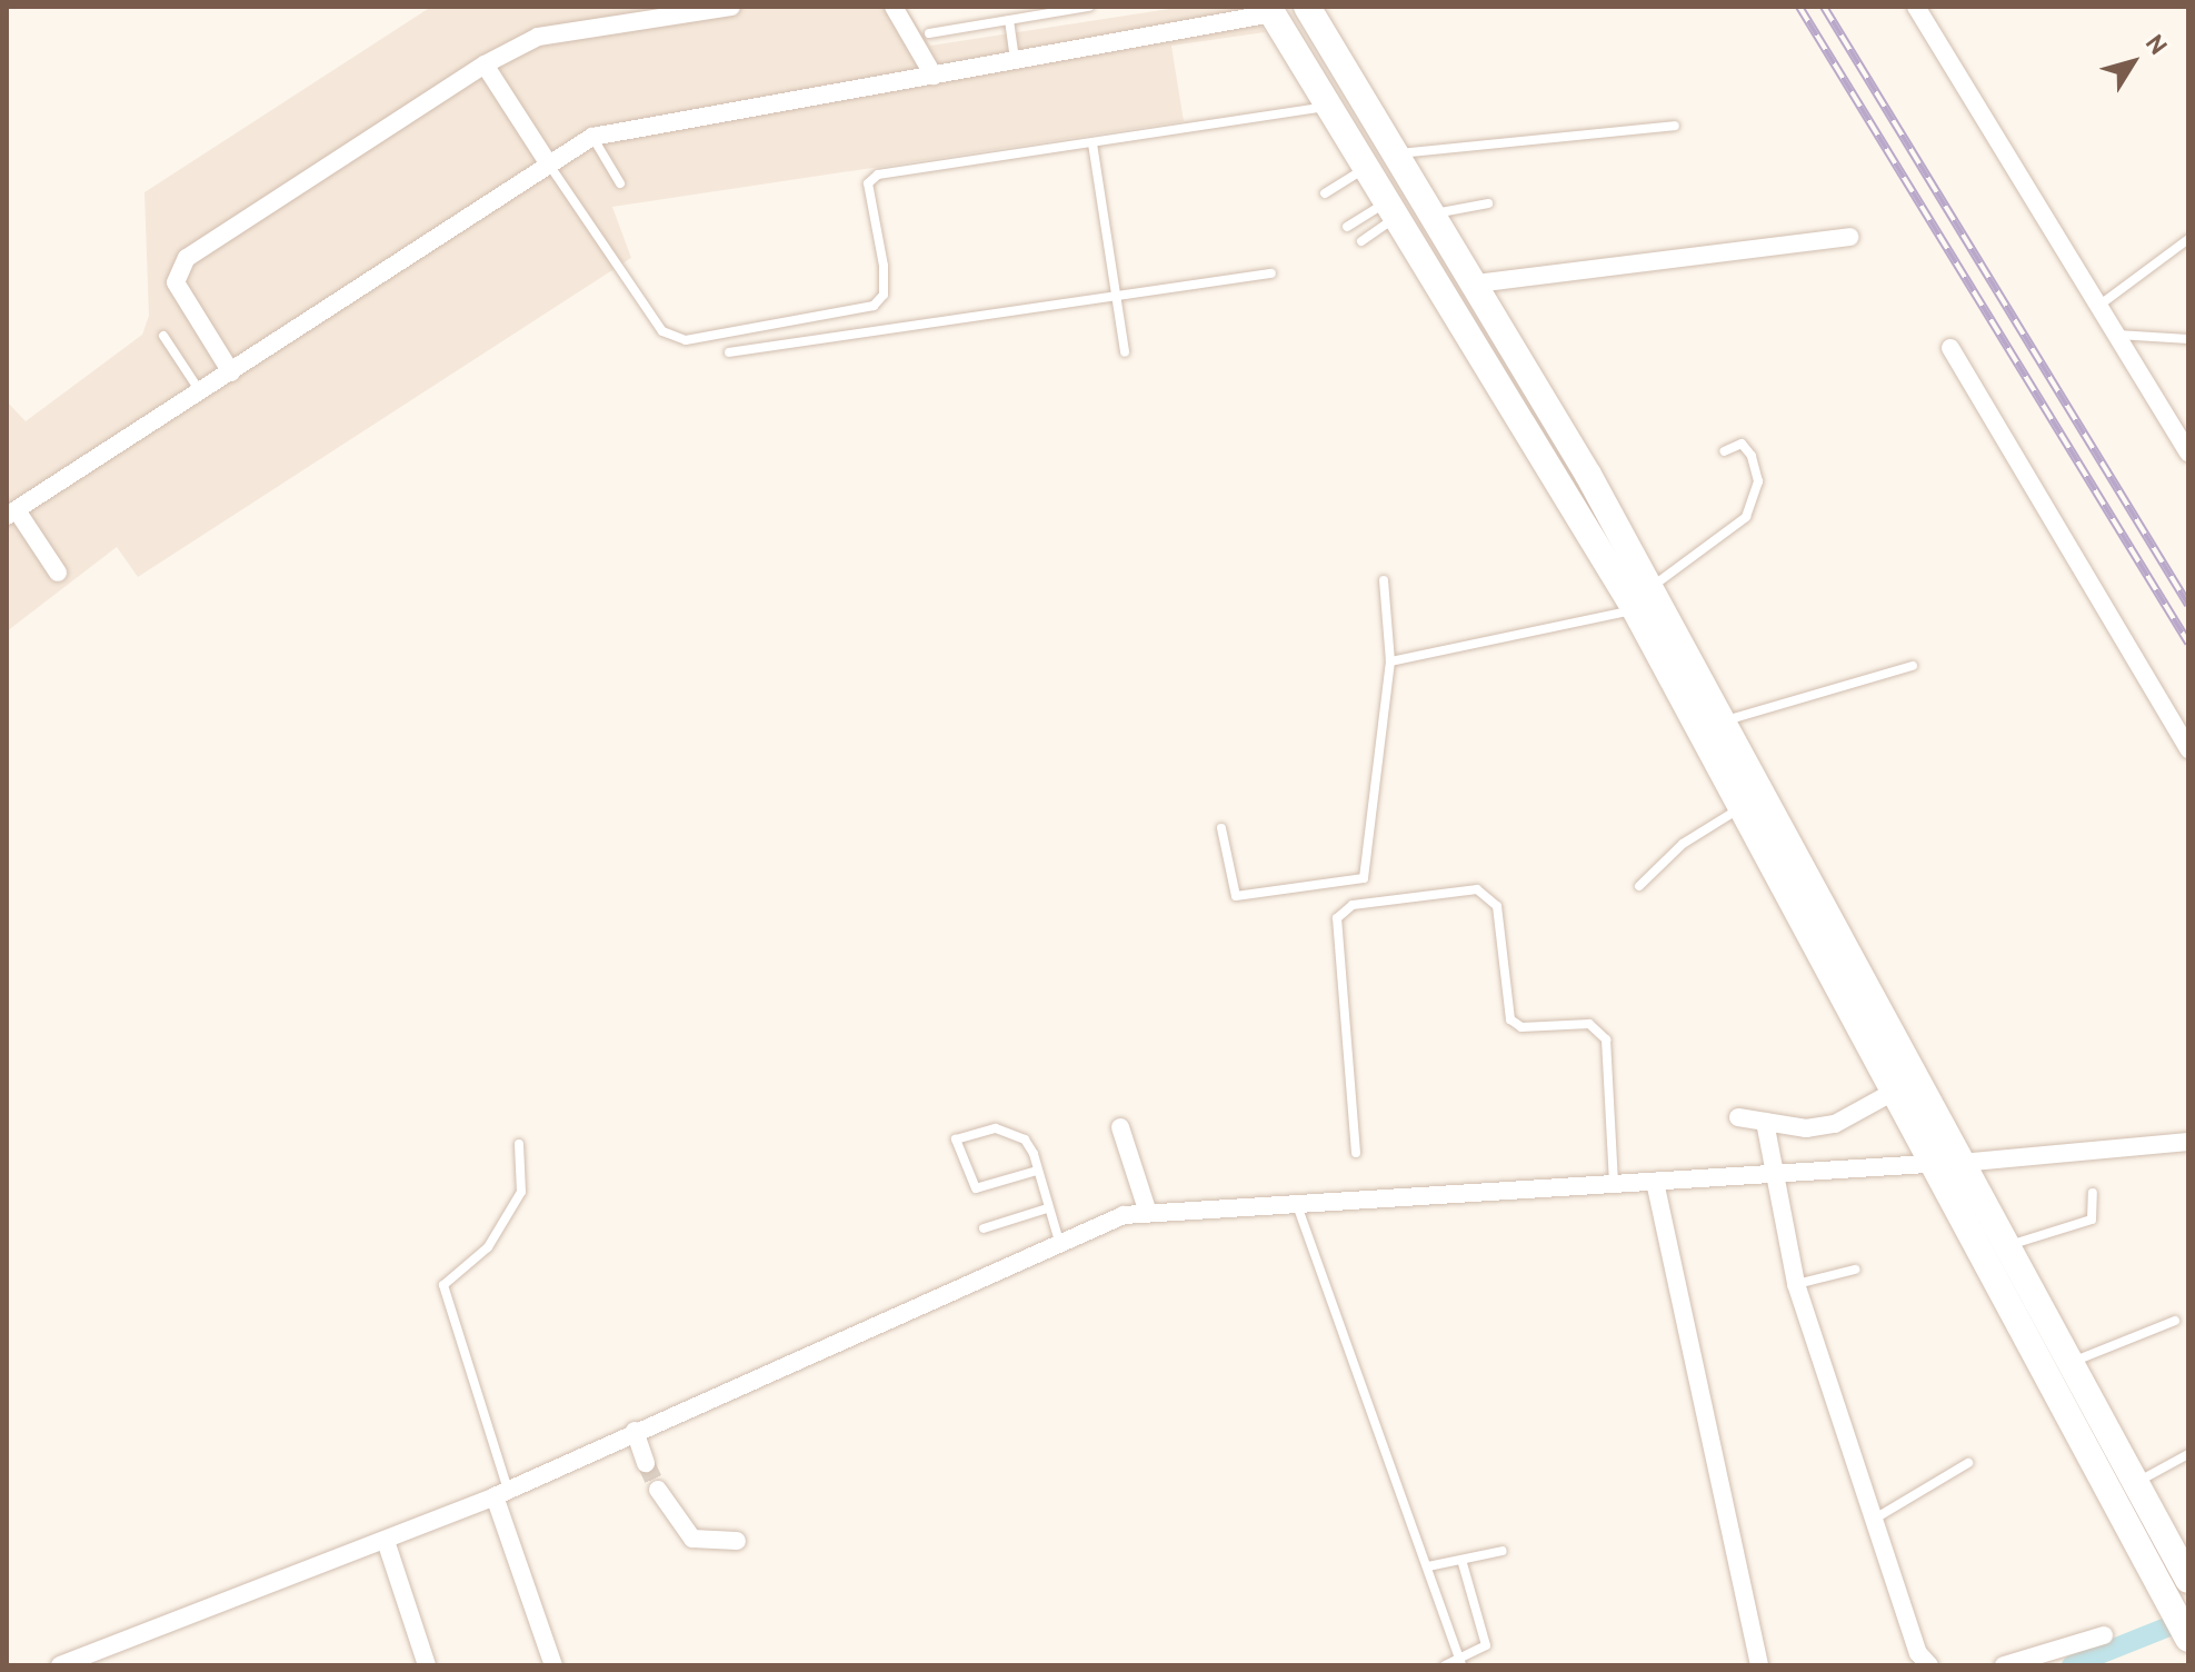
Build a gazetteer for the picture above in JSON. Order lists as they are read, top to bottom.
{
  "north": "top right"
}
